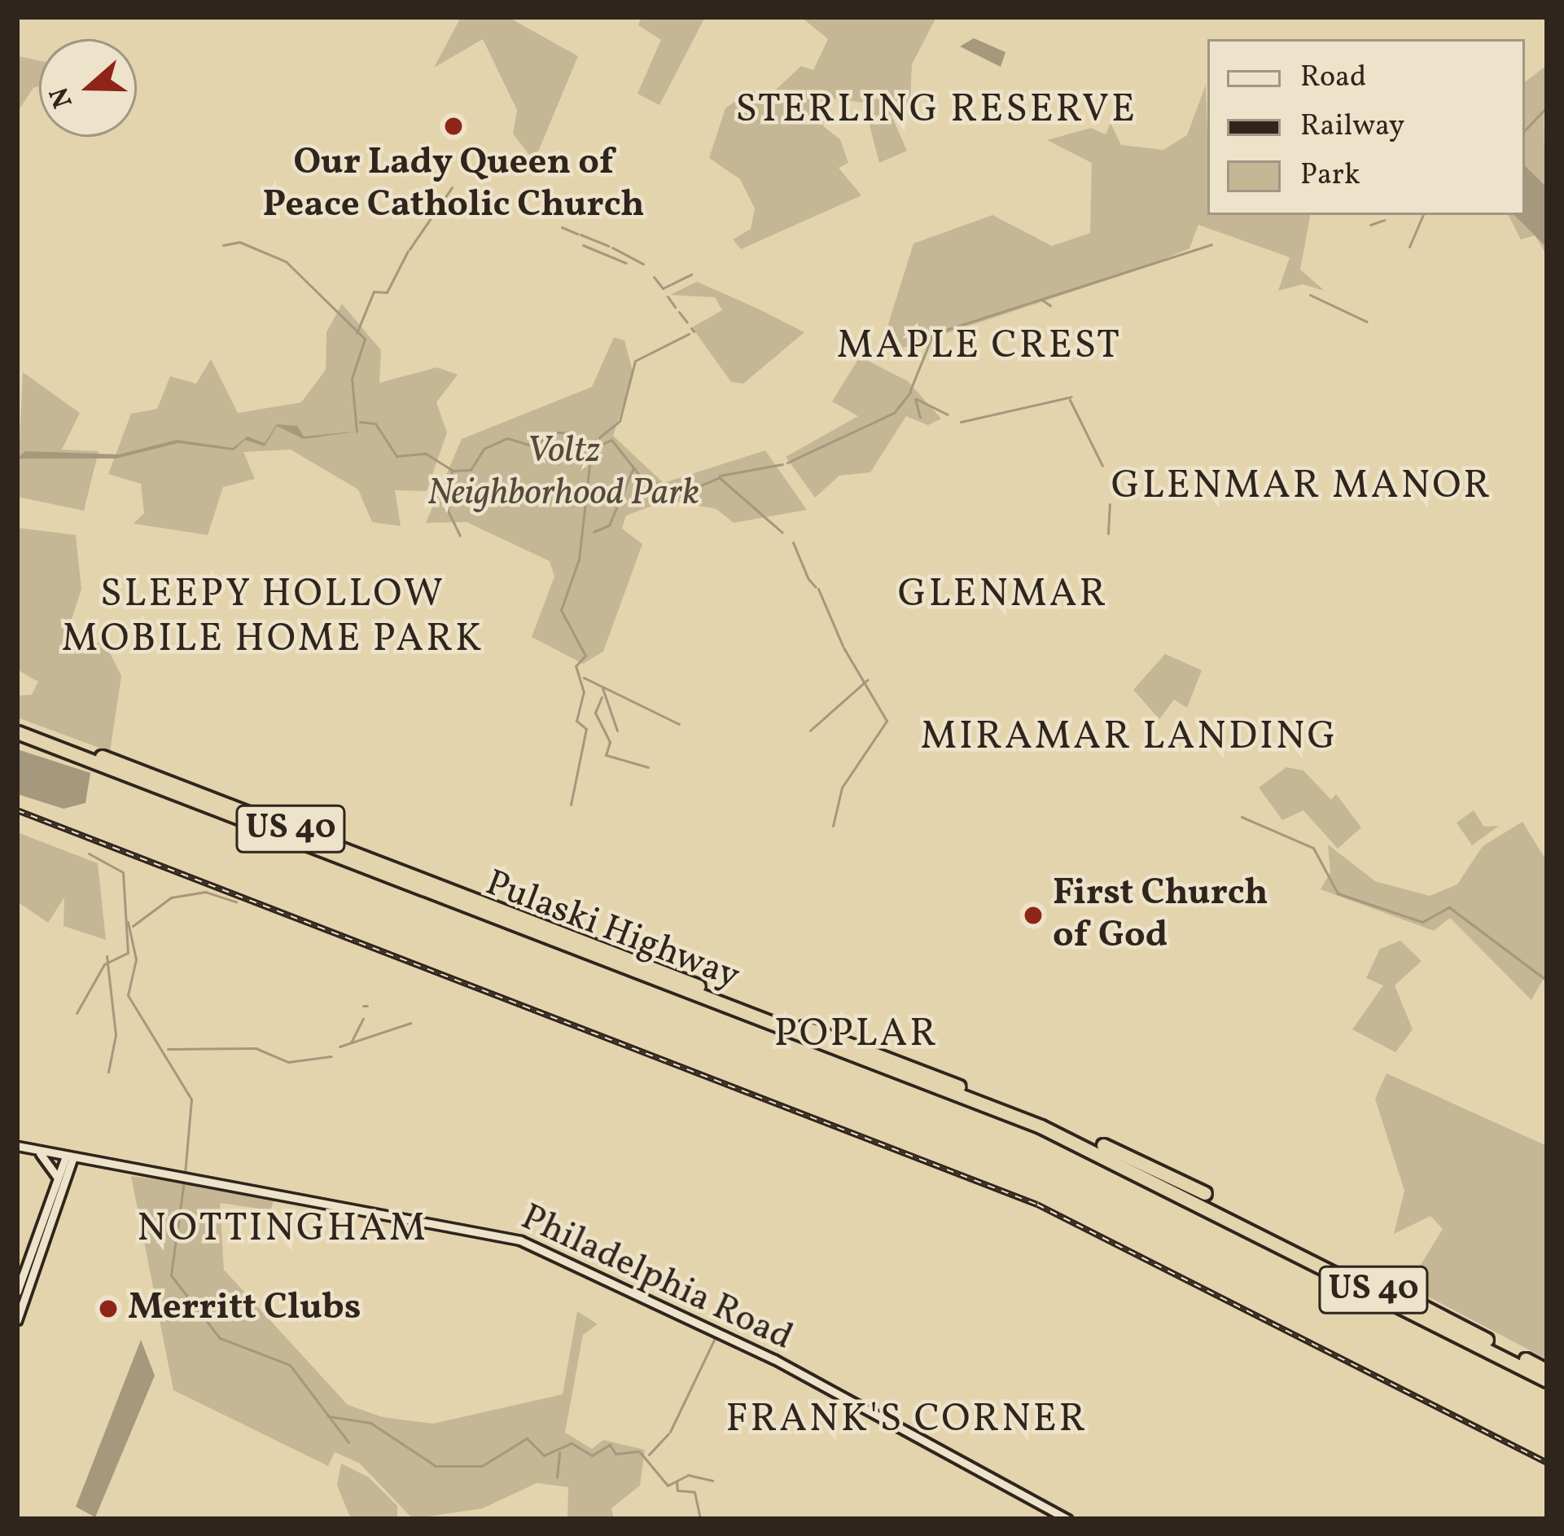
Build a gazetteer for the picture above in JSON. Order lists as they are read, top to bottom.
{
  "streets": {
    "highway": ["US 40", "Pulaski Highway"],
    "main road": ["Philadelphia Road"]
  },
  "districts": [
    "STERLING RESERVE",
    "MAPLE CREST",
    "GLENMAR MANOR",
    "SLEEPY HOLLOW MOBILE HOME PARK",
    "GLENMAR",
    "MIRAMAR LANDING",
    "POPLAR",
    "NOTTINGHAM",
    "FRANK'S CORNER"
  ],
  "parks": ["Voltz Neighborhood Park"],
  "places": ["Our Lady Queen of Peace Catholic Church", "First Church of God", "Merritt Clubs"],
  "legend": ["Road", "Railway", "Park"],
  "north": "left"
}
